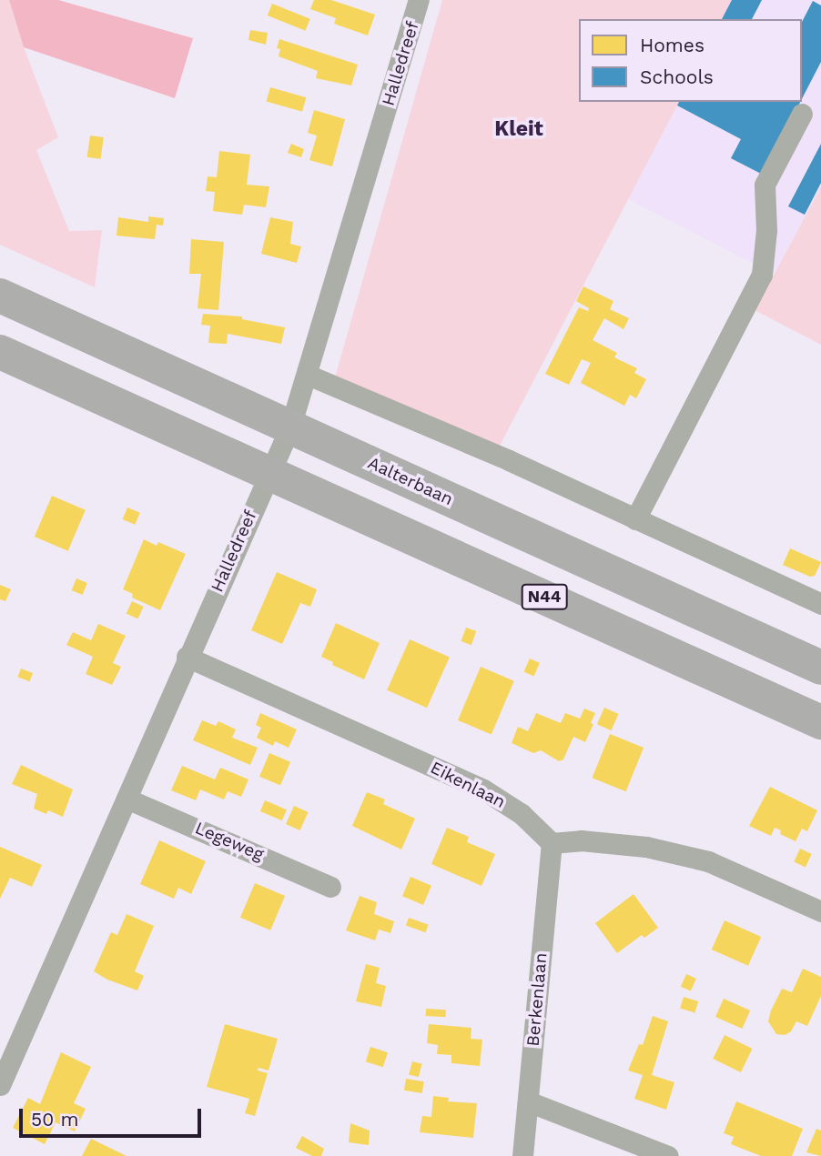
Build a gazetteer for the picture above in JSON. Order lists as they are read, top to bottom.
{
  "streets": {
    "highway": ["Aalterbaan", "N44"],
    "street": [
      "Halledreef",
      "Eikenlaan",
      "Legeweg",
      "Berkenlaan"
    ]
  },
  "crossings": [
    ["Halledreef", "Aalterbaan"],
    ["Halledreef", "N44"],
    ["Halledreef", "Eikenlaan"],
    ["Halledreef", "Legeweg"],
    ["Eikenlaan", "Berkenlaan"]
  ],
  "districts": ["Kleit"],
  "legend": ["Homes", "Schools"],
  "scale_bar": "50 m"
}
